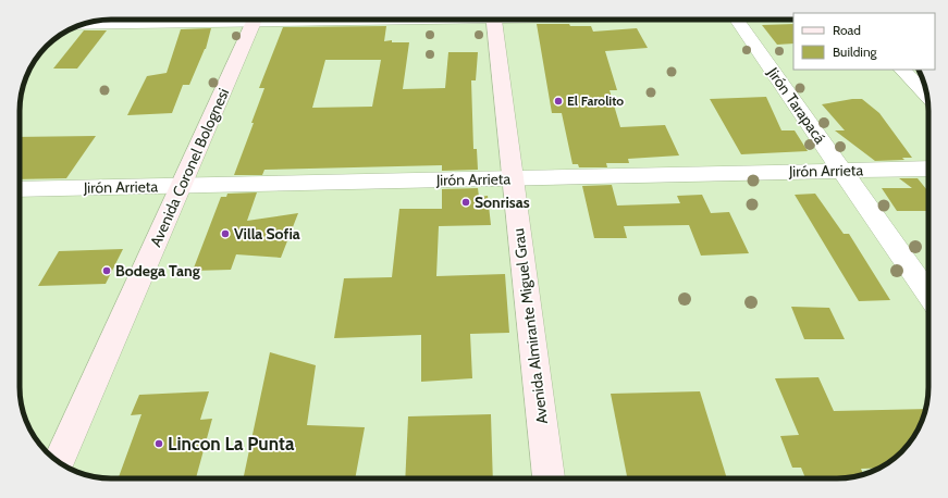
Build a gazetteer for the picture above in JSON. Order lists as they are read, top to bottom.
{
  "streets": {
    "main road": ["Avenida Coronel Bolognesi", "Avenida Almirante Miguel Grau"],
    "street": ["Jirón Tarapacá", "Jirón Arrieta"]
  },
  "crossings": [
    ["Jirón Tarapacá", "Jirón Arrieta"],
    ["Avenida Coronel Bolognesi", "Jirón Arrieta"],
    ["Jirón Arrieta", "Avenida Almirante Miguel Grau"]
  ],
  "places": [
    "El Farolito",
    "Sonrisas",
    "Villa Sofia",
    "Bodega Tang",
    "Lincon La Punta"
  ],
  "legend": ["Road", "Building"]
}
